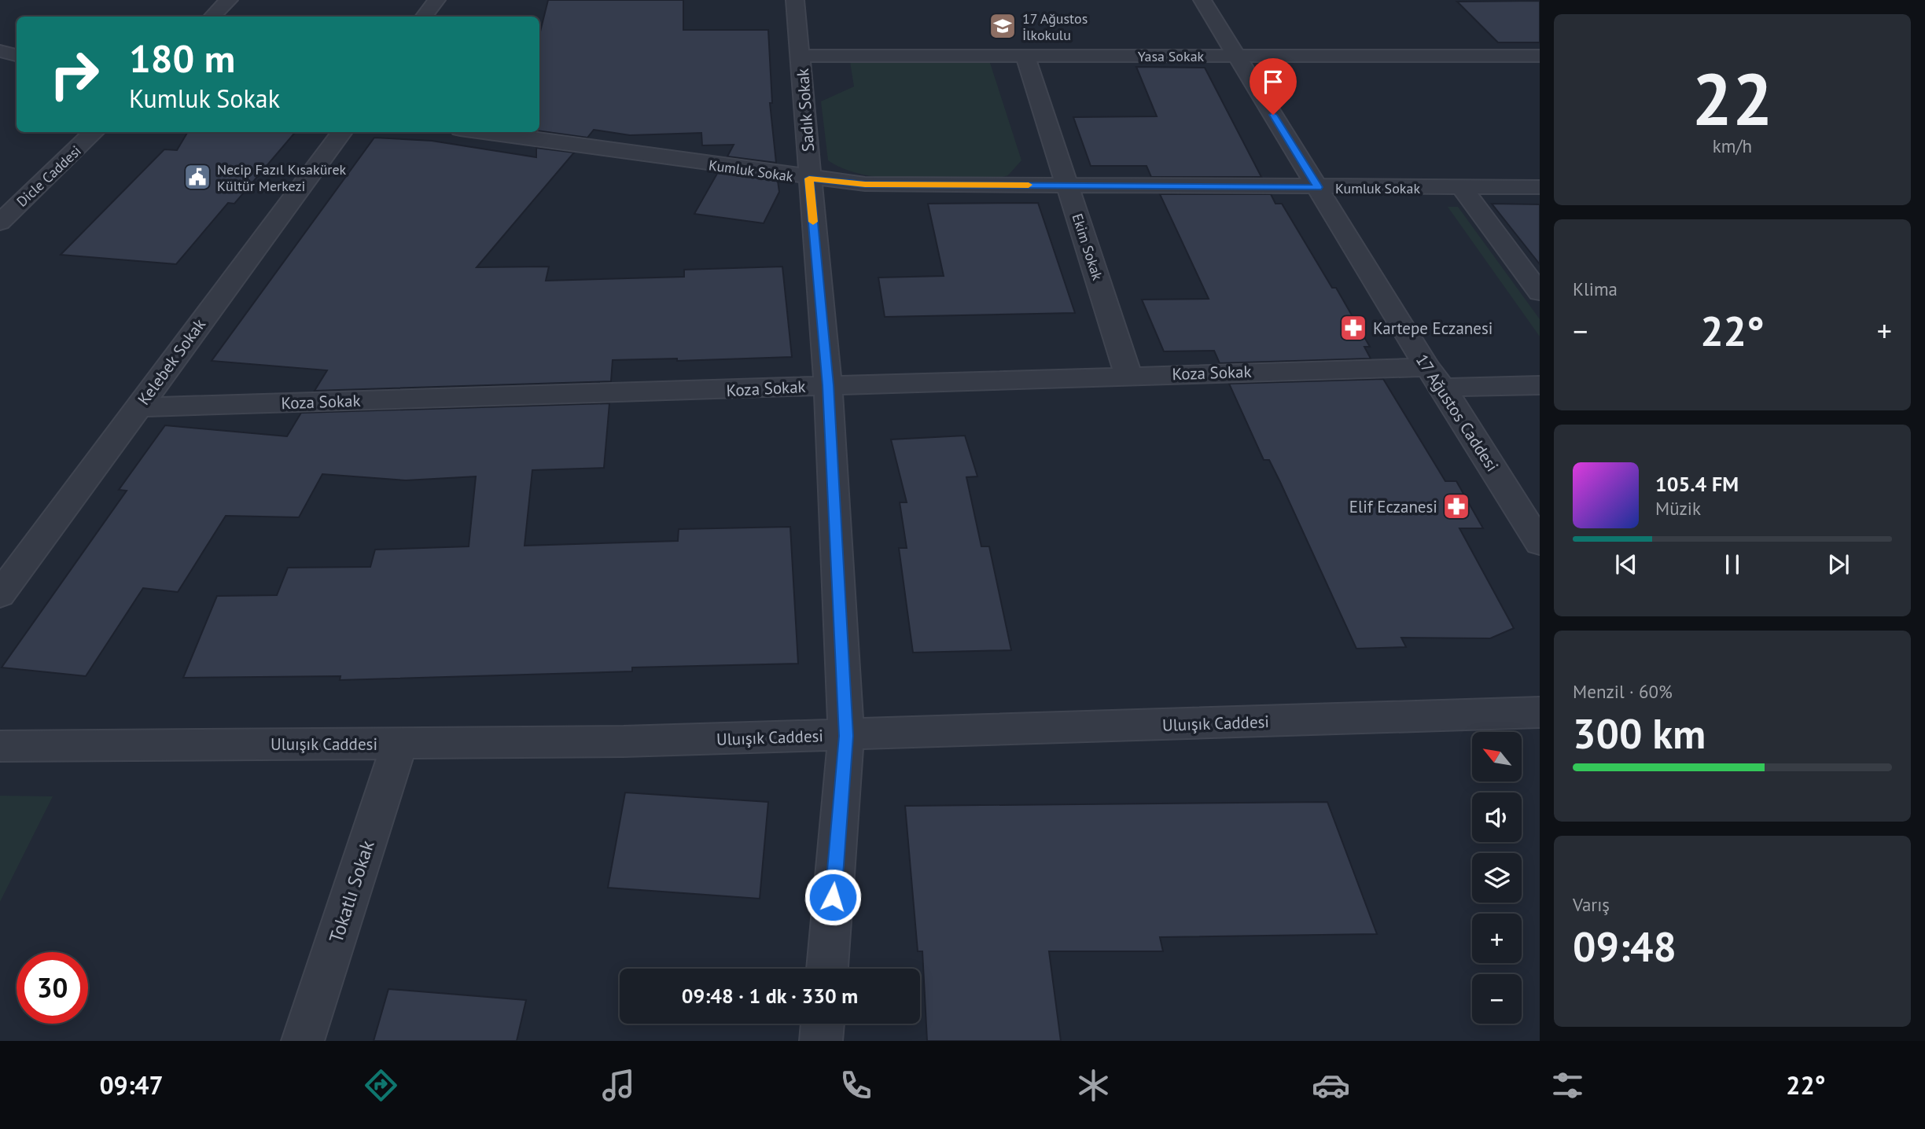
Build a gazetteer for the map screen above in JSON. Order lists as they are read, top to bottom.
{
  "streets": {
    "street": [
      "Yasa Sokak",
      "Sadık Sokak",
      "Kumluk Sokak",
      "Dicle Caddesi",
      "Ekim Sokak",
      "Kelebek Sokak",
      "Koza Sokak",
      "17 Ağustos Caddesi",
      "Uluışık Caddesi",
      "Tokatlı Sokak"
    ]
  },
  "crossings": [
    ["Yasa Sokak", "Sadık Sokak"],
    ["Yasa Sokak", "Ekim Sokak"],
    ["Yasa Sokak", "17 Ağustos Caddesi"],
    ["Sadık Sokak", "Kumluk Sokak"],
    ["Sadık Sokak", "Koza Sokak"],
    ["Sadık Sokak", "Uluışık Caddesi"],
    ["Kumluk Sokak", "Ekim Sokak"],
    ["Kumluk Sokak", "17 Ağustos Caddesi"],
    ["Ekim Sokak", "Koza Sokak"],
    ["Kelebek Sokak", "Koza Sokak"],
    ["Koza Sokak", "17 Ağustos Caddesi"],
    ["Uluışık Caddesi", "Tokatlı Sokak"]
  ],
  "places": {
    "school or university": ["17 Ağustos İlkokulu"],
    "public building": ["Necip Fazıl Kısakürek Kültür Merkezi"],
    "pharmacy": ["Kartepe Eczanesi", "Elif Eczanesi"]
  },
  "north": "top left",
  "page": {
    "tile": [
      ["22", "km/h"],
      "Klima",
      ["Menzil · 60%", "300 km"],
      ["Varış", "09:48"]
    ],
    "turn": ["180 m", "Kumluk Sokak"],
    "heat": ["−", "22°", "+"],
    "song": ["105.4 FM", "Müzik"],
    "map_buttons": ["+", "−"],
    "limit": "30",
    "trip": "09:48 · 1 dk · 330 m",
    "tabs": ["09:47", "22°"]
  }
}
